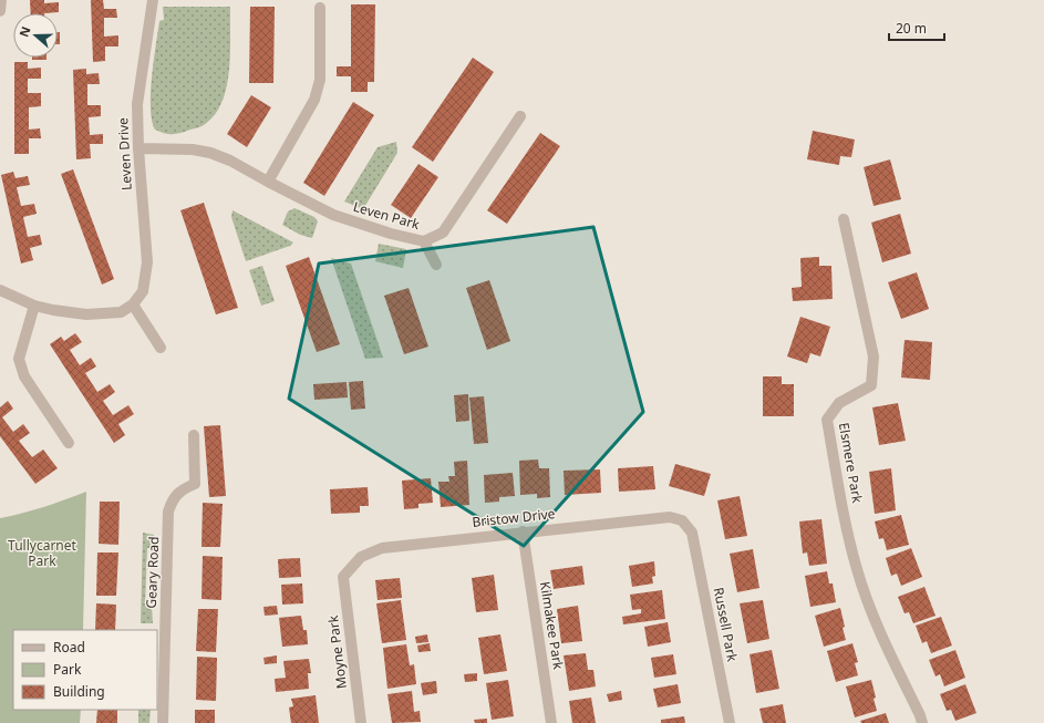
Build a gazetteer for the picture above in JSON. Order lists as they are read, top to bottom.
{
  "streets": {
    "street": [
      "Leven Drive",
      "Leven Park",
      "Elsmere Park",
      "Bristow Drive",
      "Geary Road",
      "Russell Park",
      "Kilmakee Park",
      "Moyne Park"
    ]
  },
  "crossings": [
    ["Leven Drive", "Leven Park"],
    ["Bristow Drive", "Russell Park"],
    ["Bristow Drive", "Kilmakee Park"],
    ["Bristow Drive", "Moyne Park"]
  ],
  "parks": ["Tullycarnet Park"],
  "legend": ["Road", "Park", "Building"],
  "scale_bar": "20 m",
  "north": "left"
}
